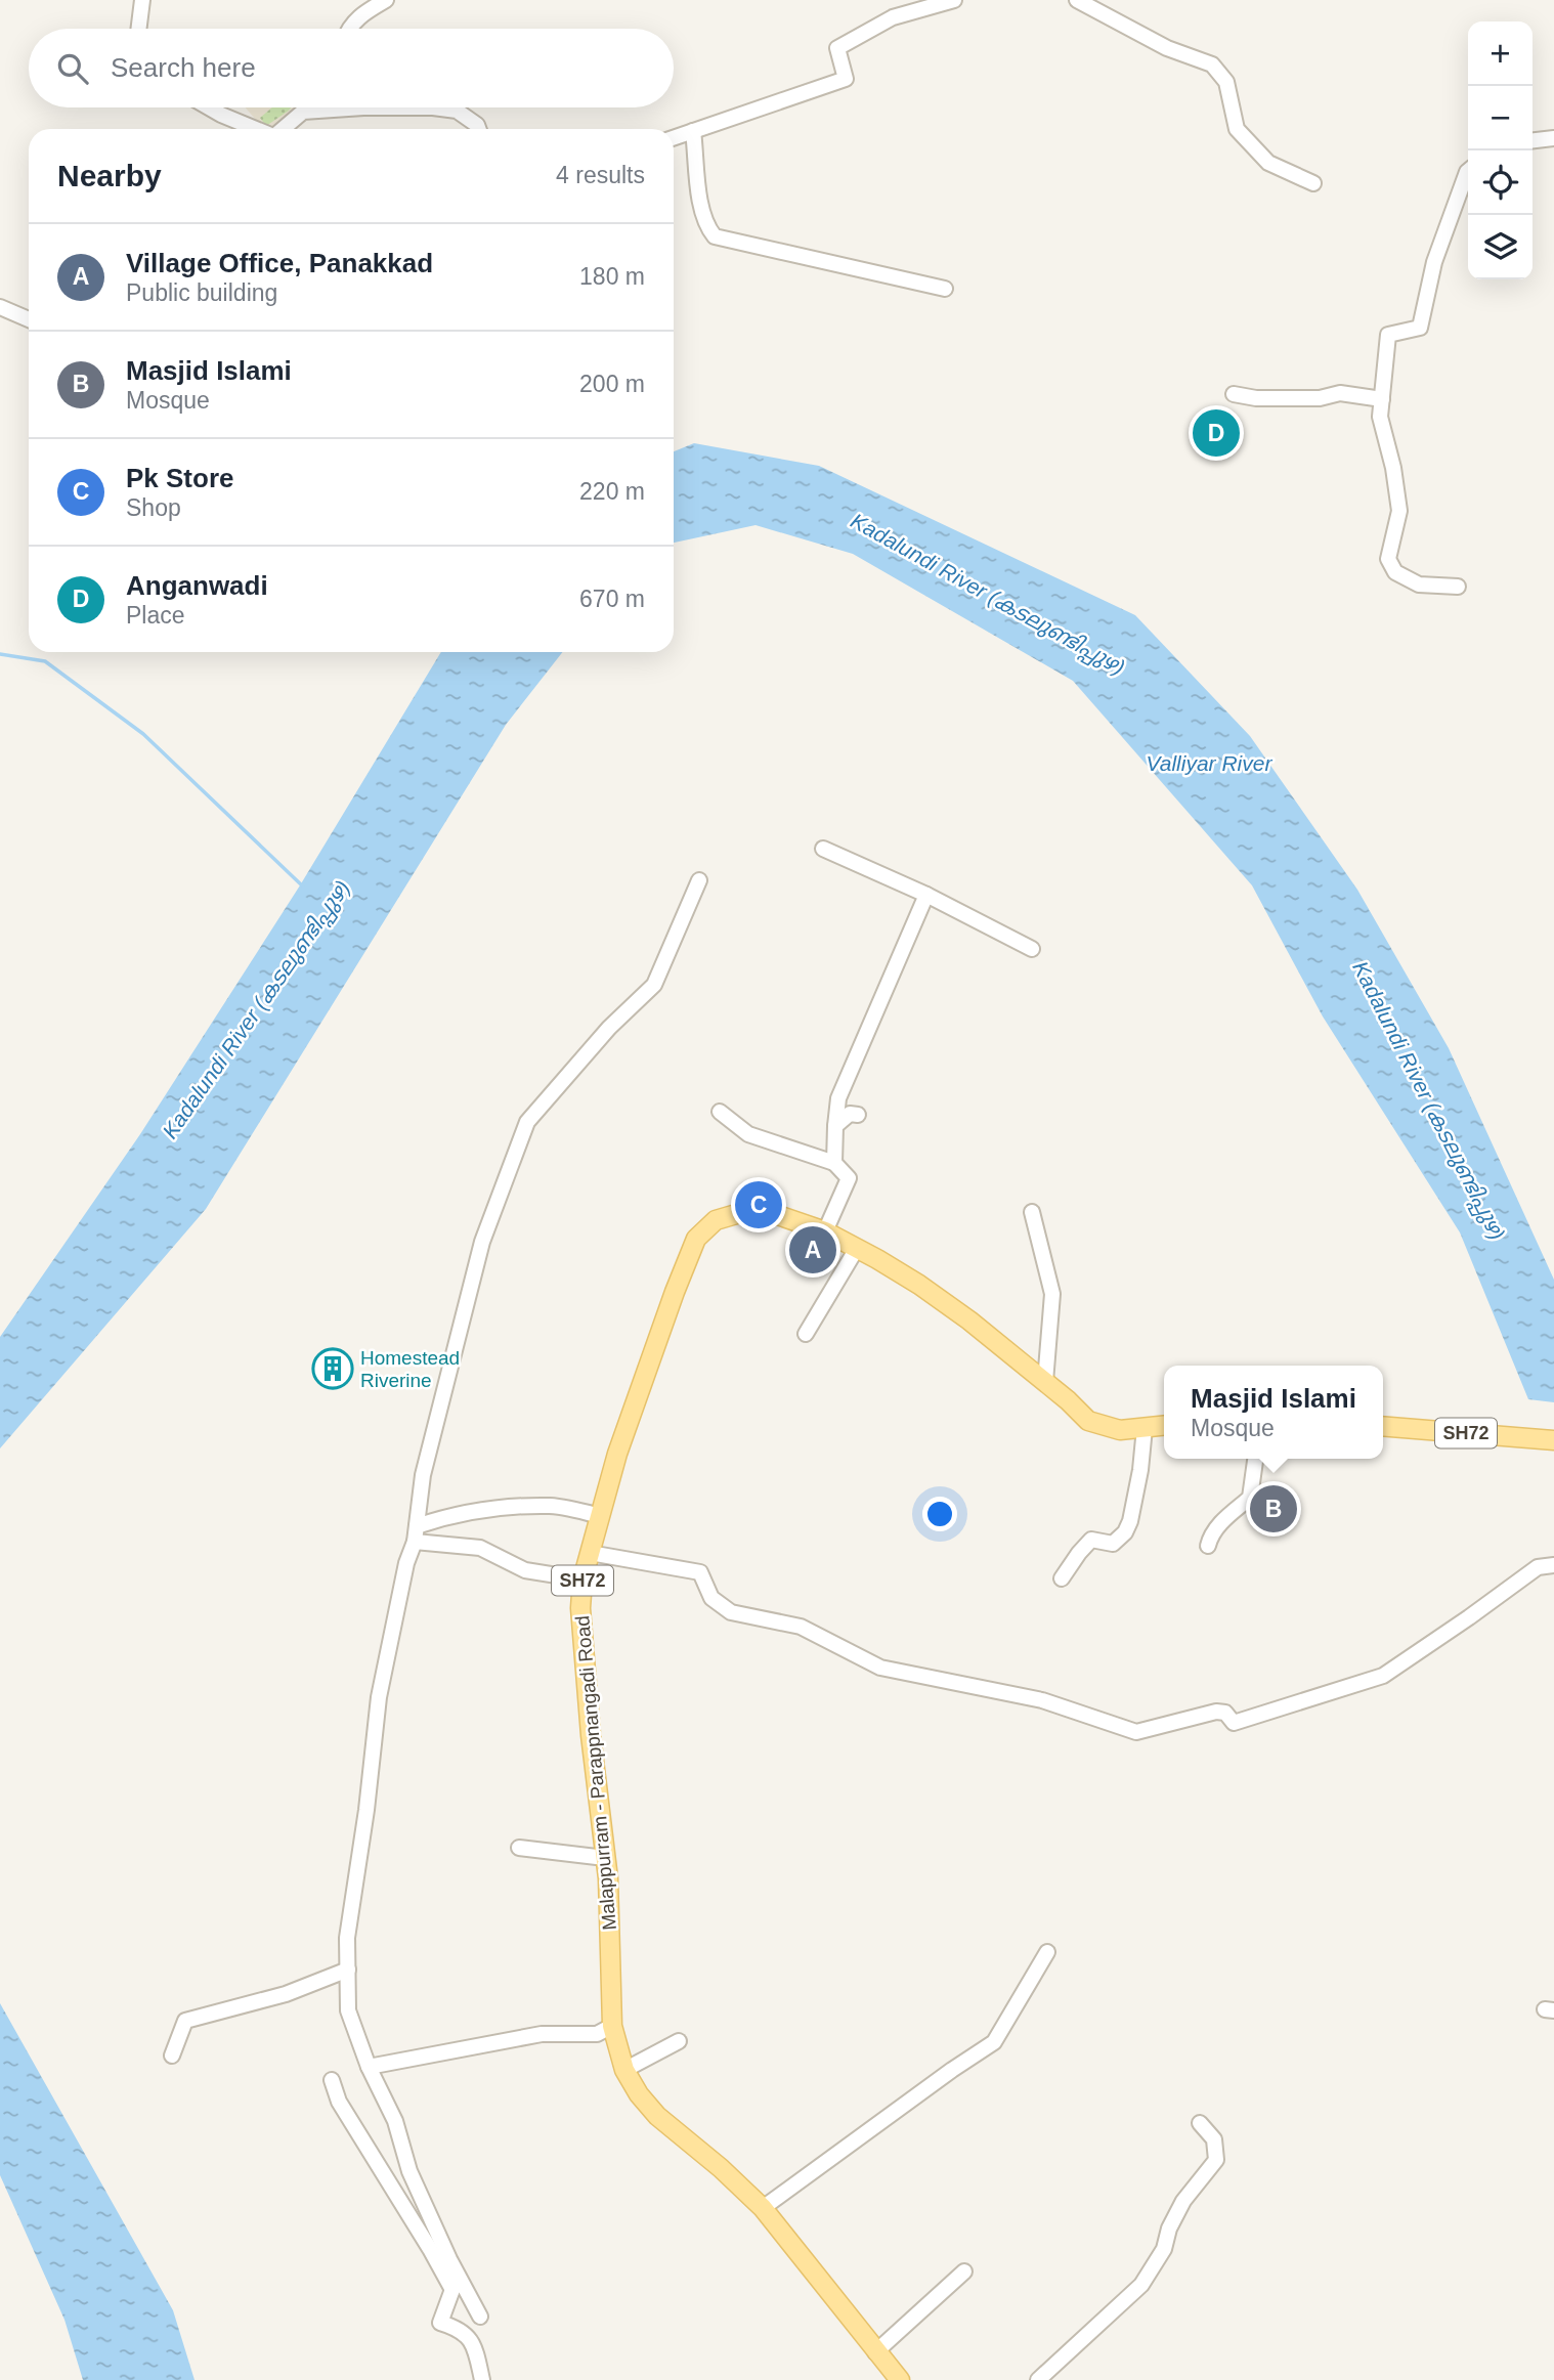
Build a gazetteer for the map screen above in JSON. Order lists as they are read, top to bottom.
{
  "streets": {
    "main road": ["SH72", "Malappurram - Parappnangadi Road"]
  },
  "water": ["Kadalundi River (കടലുണ്ടിപ്പുഴ)", "Valliyar River"],
  "places": {
    "building": ["Homestead Riverine"]
  },
  "page": {
    "map_buttons": ["+", "−"],
    "search": "Search here",
    "heading": ["Nearby", "4 results"],
    "list": [
      {
        "mark": "A",
        "name": "Village Office, Panakkad",
        "note": "Public building",
        "value": "180 m"
      },
      {
        "mark": "B",
        "name": "Masjid Islami",
        "note": "Mosque",
        "value": "200 m"
      },
      {
        "mark": "C",
        "name": "Pk Store",
        "note": "Shop",
        "value": "220 m"
      },
      {
        "mark": "D",
        "name": "Anganwadi",
        "note": "Place",
        "value": "670 m"
      }
    ],
    "pins": [
      "D",
      "C",
      "A",
      "B"
    ],
    "popup": ["Masjid Islami", "Mosque"]
  }
}
